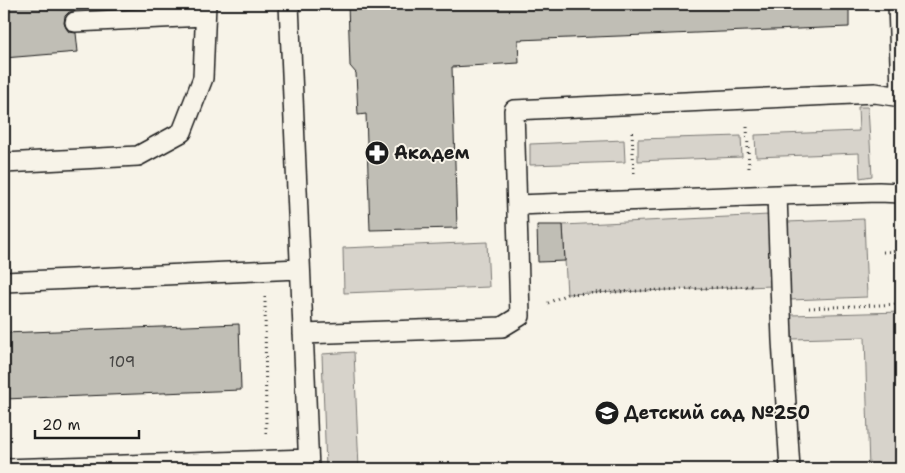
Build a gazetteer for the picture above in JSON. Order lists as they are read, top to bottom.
{
  "places": {
    "pharmacy": ["Академ"],
    "school or university": ["Детский сад №250"]
  },
  "house_numbers": ["109"],
  "scale_bar": "20 m"
}
